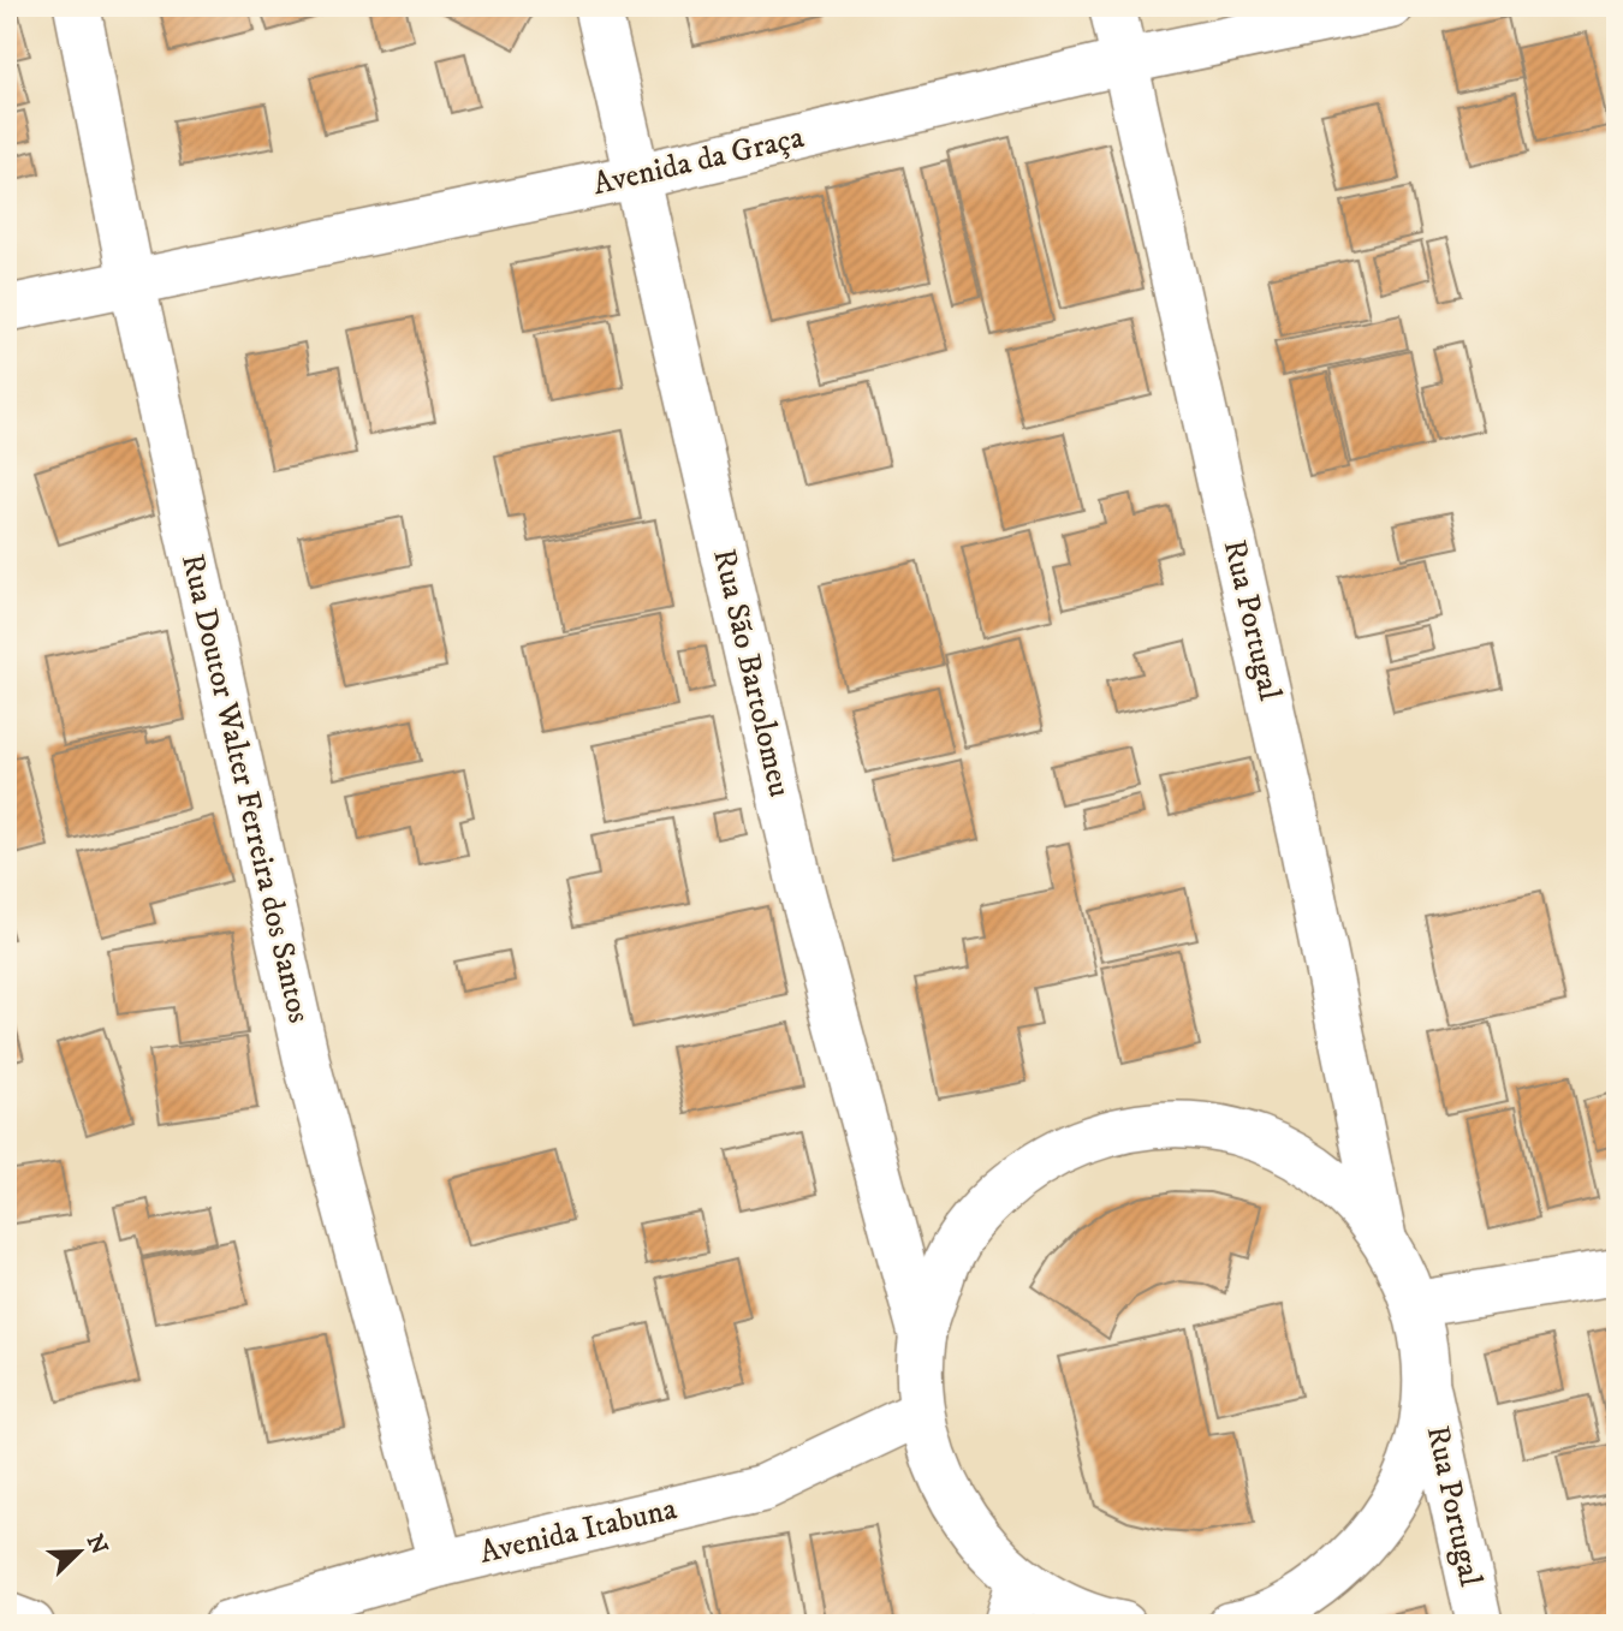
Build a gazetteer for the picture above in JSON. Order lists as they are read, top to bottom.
{
  "streets": {
    "street": [
      "Avenida da Graça",
      "Rua Portugal",
      "Rua São Bartolomeu",
      "Rua Doutor Walter Ferreira dos Santos",
      "Avenida Itabuna"
    ]
  },
  "crossings": [
    ["Avenida da Graça", "Rua Portugal"],
    ["Avenida da Graça", "Rua São Bartolomeu"],
    ["Avenida da Graça", "Rua Doutor Walter Ferreira dos Santos"],
    ["Rua Doutor Walter Ferreira dos Santos", "Avenida Itabuna"]
  ],
  "north": "top right"
}
